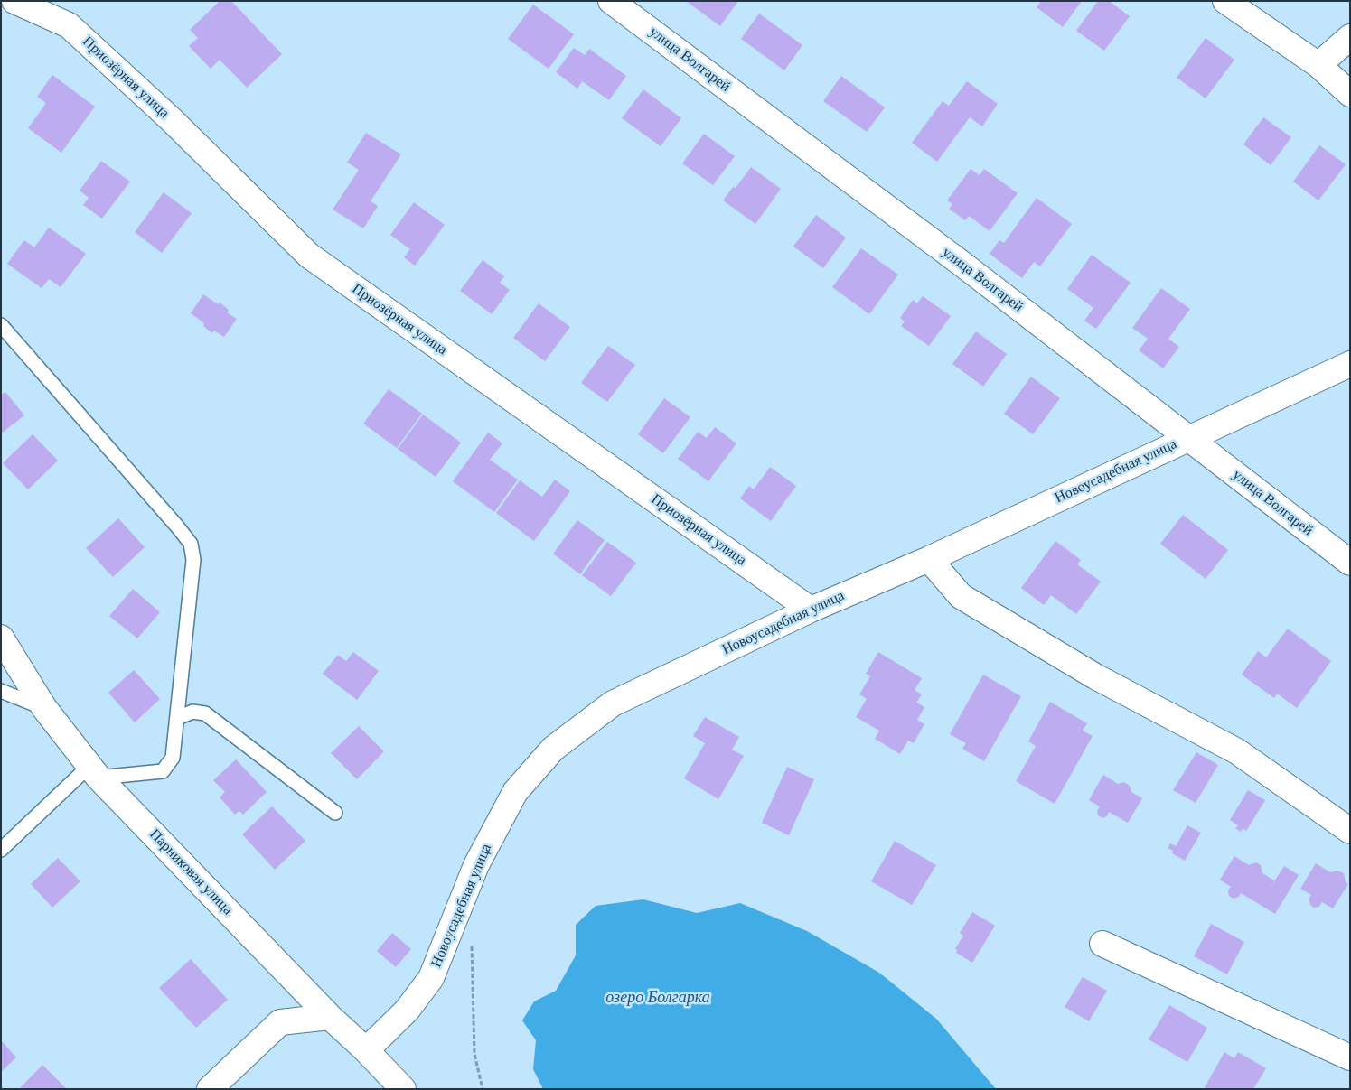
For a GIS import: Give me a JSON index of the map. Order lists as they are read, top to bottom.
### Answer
{
  "streets": {
    "street": [
      "улица Волгарей",
      "Приозёрная улица",
      "Новоусадебная улица",
      "Парниковая улица"
    ]
  },
  "crossings": [
    ["улица Волгарей", "Новоусадебная улица"],
    ["Приозёрная улица", "Новоусадебная улица"],
    ["Новоусадебная улица", "Парниковая улица"]
  ],
  "water": ["озеро Болгарка"]
}
